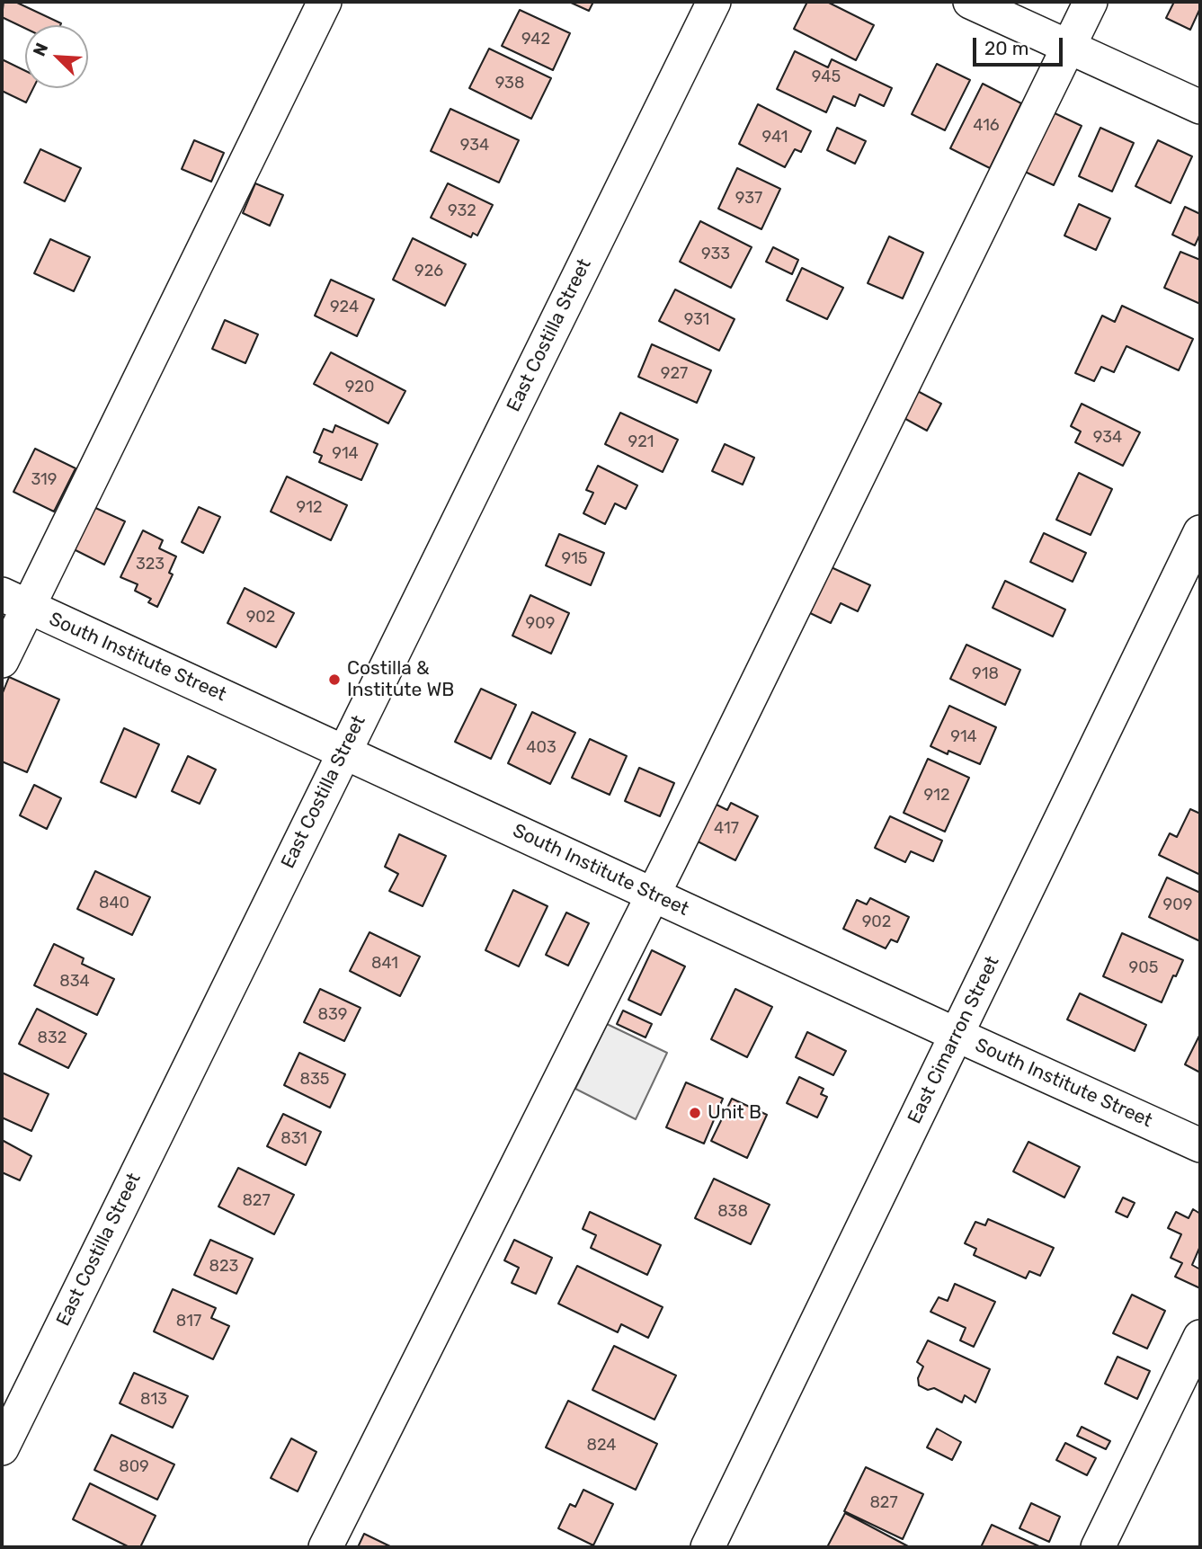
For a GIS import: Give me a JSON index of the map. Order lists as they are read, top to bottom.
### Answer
{
  "streets": {
    "street": ["East Costilla Street", "South Institute Street", "East Cimarron Street"]
  },
  "crossings": [
    ["East Costilla Street", "South Institute Street"],
    ["South Institute Street", "East Cimarron Street"]
  ],
  "places": ["Costilla & Institute WB", "Unit B"],
  "house_numbers": [
    "942",
    "945",
    "938",
    "416",
    "941",
    "934",
    "937",
    "932",
    "933",
    "926",
    "924",
    "931",
    "927",
    "920",
    "934",
    "921",
    "914",
    "319",
    "912",
    "915",
    "323",
    "902",
    "909",
    "918",
    "914",
    "403",
    "912",
    "417",
    "840",
    "909",
    "902",
    "841",
    "905",
    "834",
    "839",
    "832",
    "835",
    "831",
    "827",
    "838",
    "823",
    "817",
    "813",
    "824",
    "809",
    "827"
  ],
  "scale_bar": "20 m",
  "north": "top left"
}
